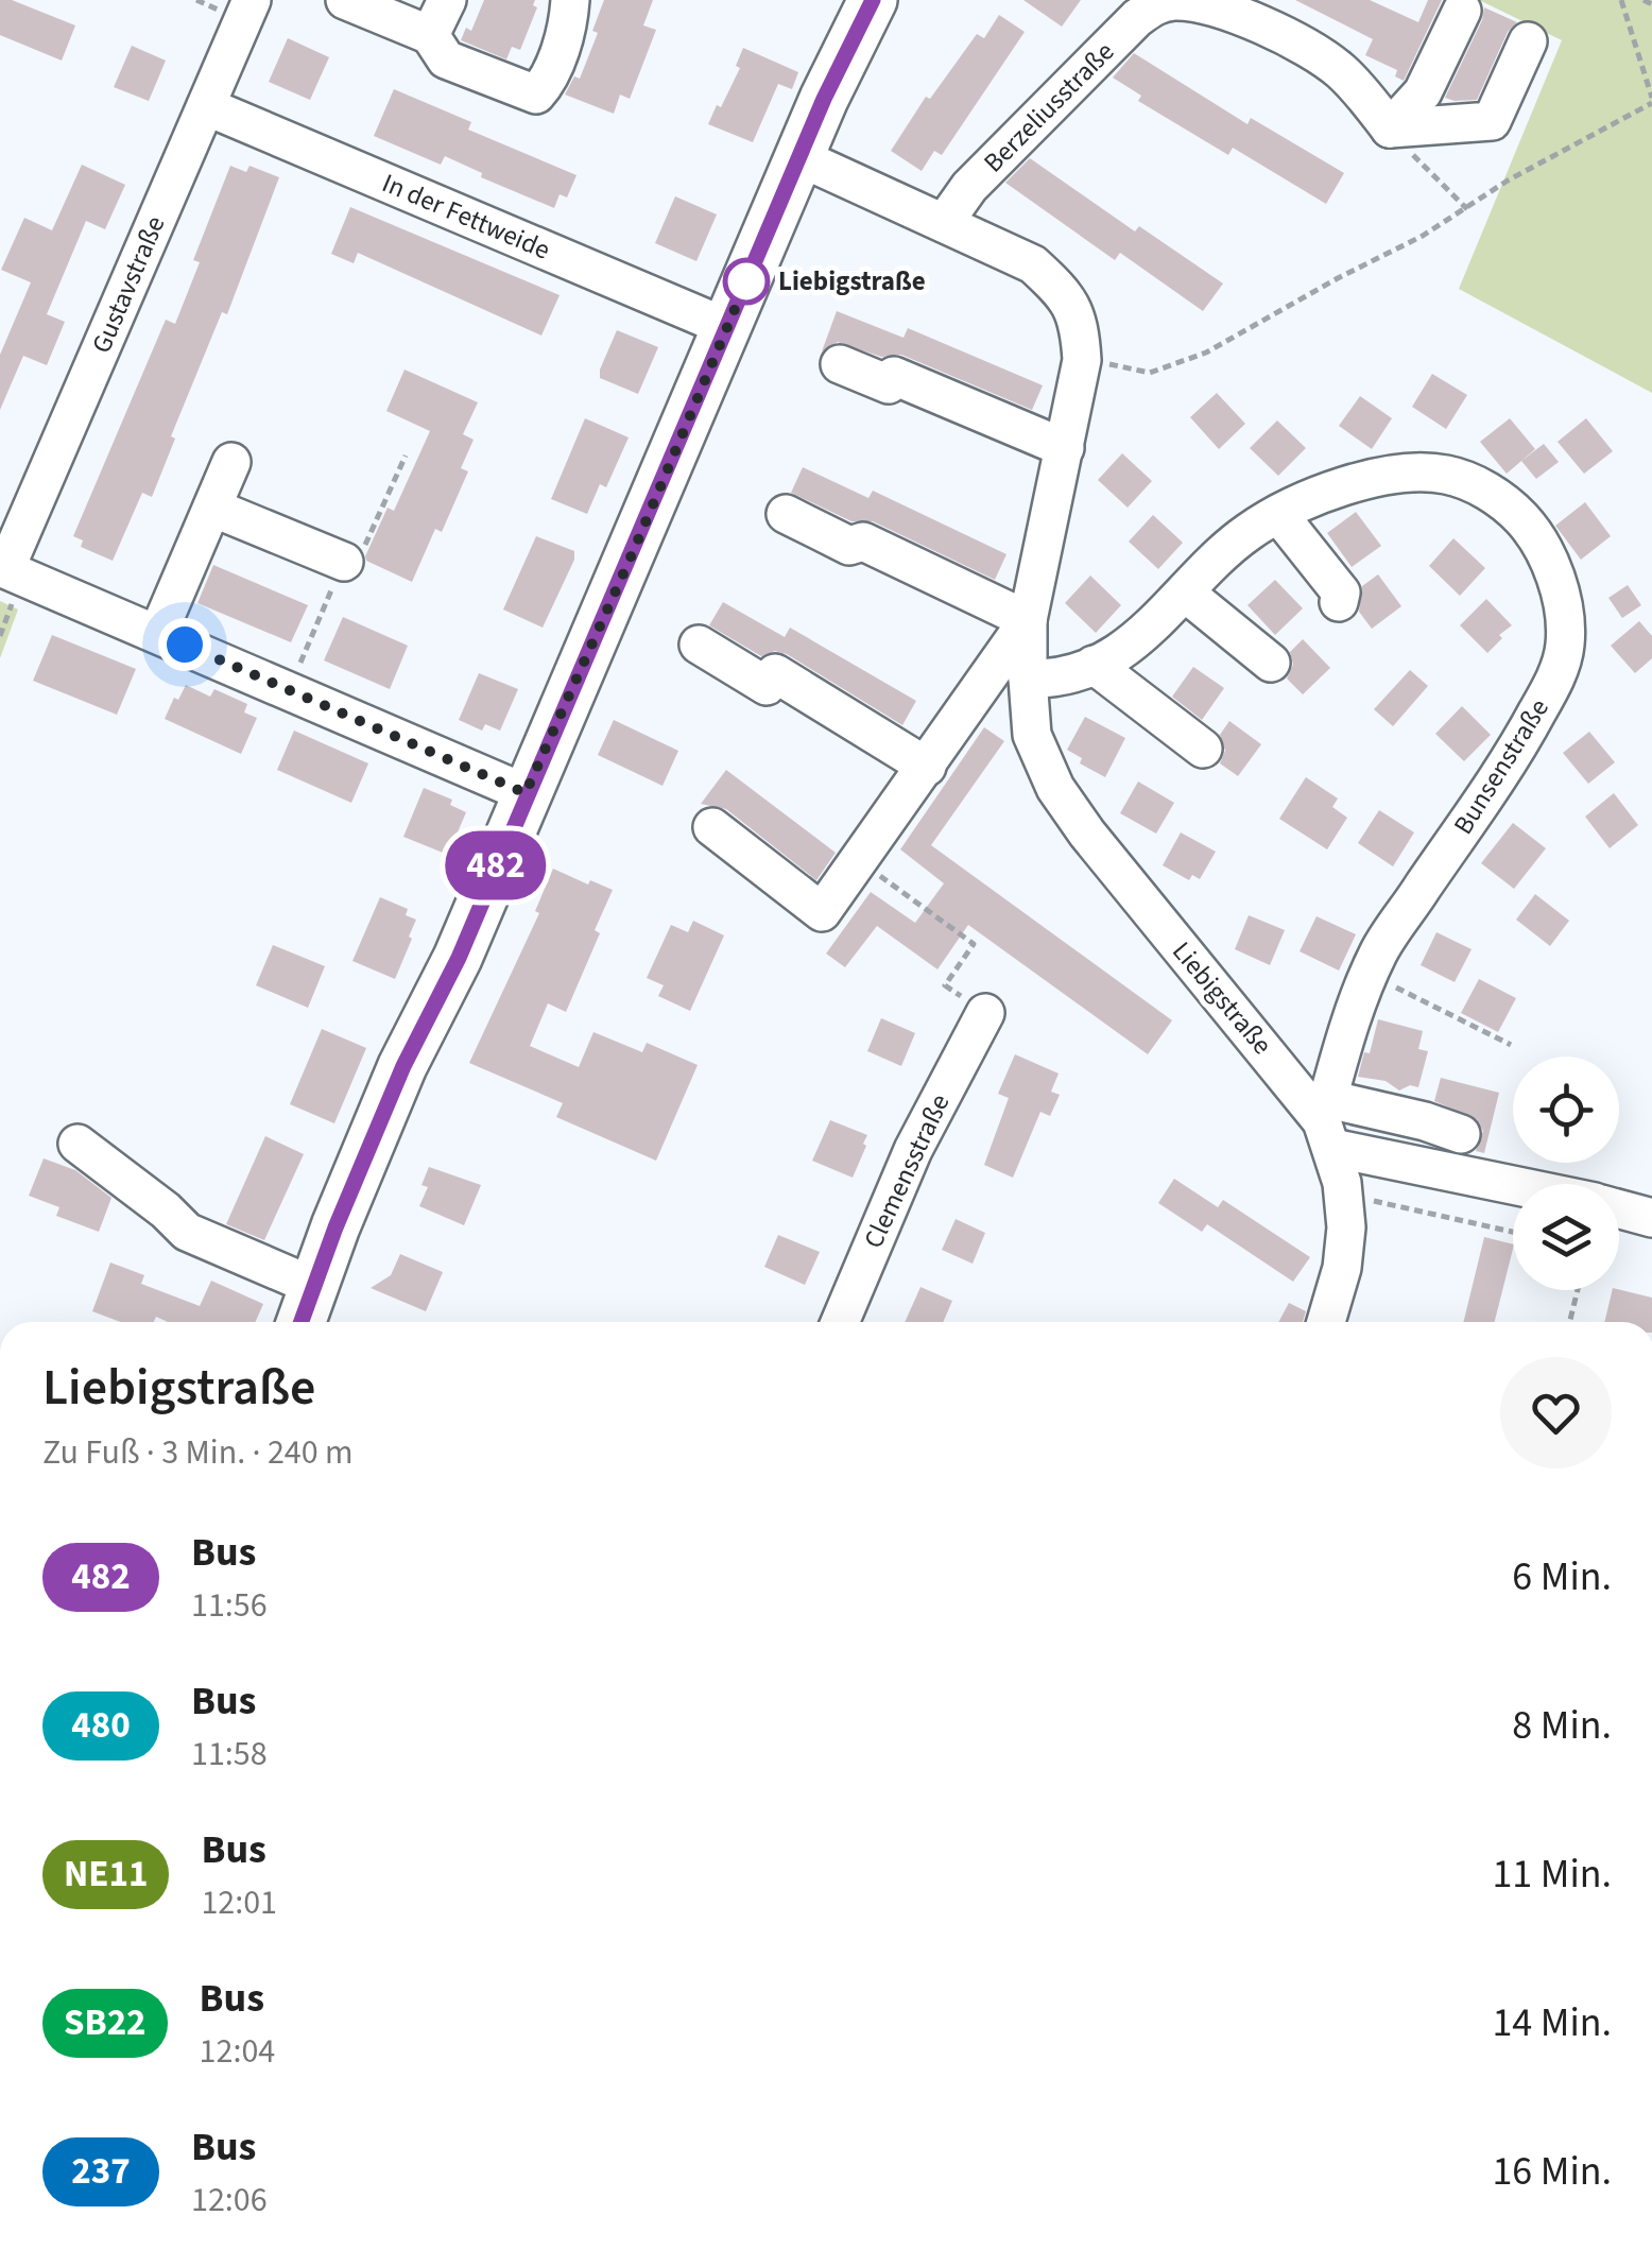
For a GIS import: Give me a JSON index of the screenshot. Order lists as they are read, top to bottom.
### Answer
{
  "streets": {
    "street": [
      "Berzeliusstraße",
      "In der Fettweide",
      "Gustavstraße",
      "Bunsenstraße",
      "Liebigstraße",
      "Clemensstraße"
    ]
  },
  "crossings": [
    ["Berzeliusstraße", "Liebigstraße"],
    ["In der Fettweide", "Gustavstraße"],
    ["Bunsenstraße", "Liebigstraße"]
  ],
  "places": ["Liebigstraße"],
  "lines": ["bus line 482"],
  "page": {
    "on_map": "482",
    "heading": ["Liebigstraße", "Zu Fuß · 3 Min. · 240 m"],
    "list": [
      {
        "mark": "482",
        "name": "Bus",
        "note": "11:56",
        "value": "6 Min."
      },
      {
        "mark": "480",
        "name": "Bus",
        "note": "11:58",
        "value": "8 Min."
      },
      {
        "mark": "NE11",
        "name": "Bus",
        "note": "12:01",
        "value": "11 Min."
      },
      {
        "mark": "SB22",
        "name": "Bus",
        "note": "12:04",
        "value": "14 Min."
      },
      {
        "mark": "237",
        "name": "Bus",
        "note": "12:06",
        "value": "16 Min."
      }
    ]
  }
}
